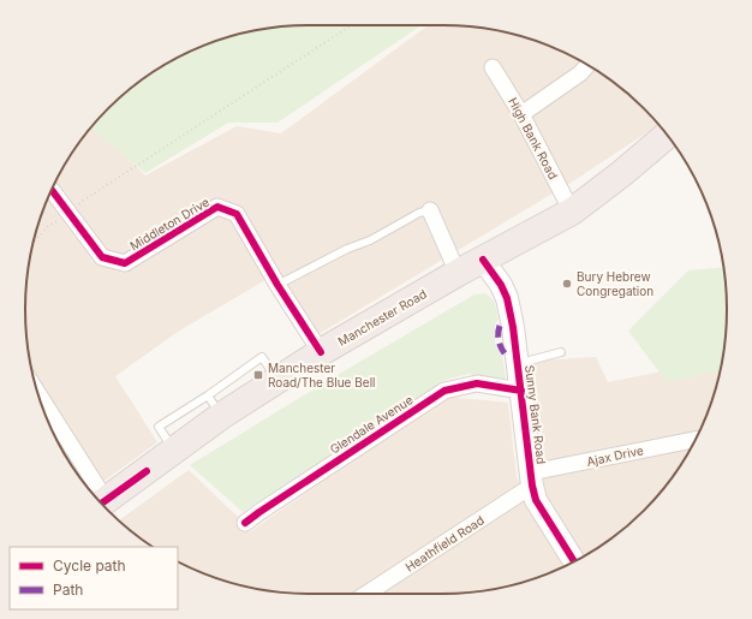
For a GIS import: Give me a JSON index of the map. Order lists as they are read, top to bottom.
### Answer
{
  "streets": {
    "highway": ["Manchester Road"],
    "street": [
      "High Bank Road",
      "Middleton Drive",
      "Sunny Bank Road",
      "Glendale Avenue",
      "Ajax Drive",
      "Heathfield Road"
    ]
  },
  "crossings": [
    ["High Bank Road", "Manchester Road"],
    ["Middleton Drive", "Manchester Road"],
    ["Manchester Road", "Sunny Bank Road"],
    ["Sunny Bank Road", "Glendale Avenue"],
    ["Sunny Bank Road", "Ajax Drive"],
    ["Sunny Bank Road", "Heathfield Road"],
    ["Ajax Drive", "Heathfield Road"]
  ],
  "places": {
    "other": ["Bury Hebrew Congregation"],
    "transit": ["Manchester Road/The Blue Bell"]
  },
  "legend": ["Cycle path", "Path"]
}
